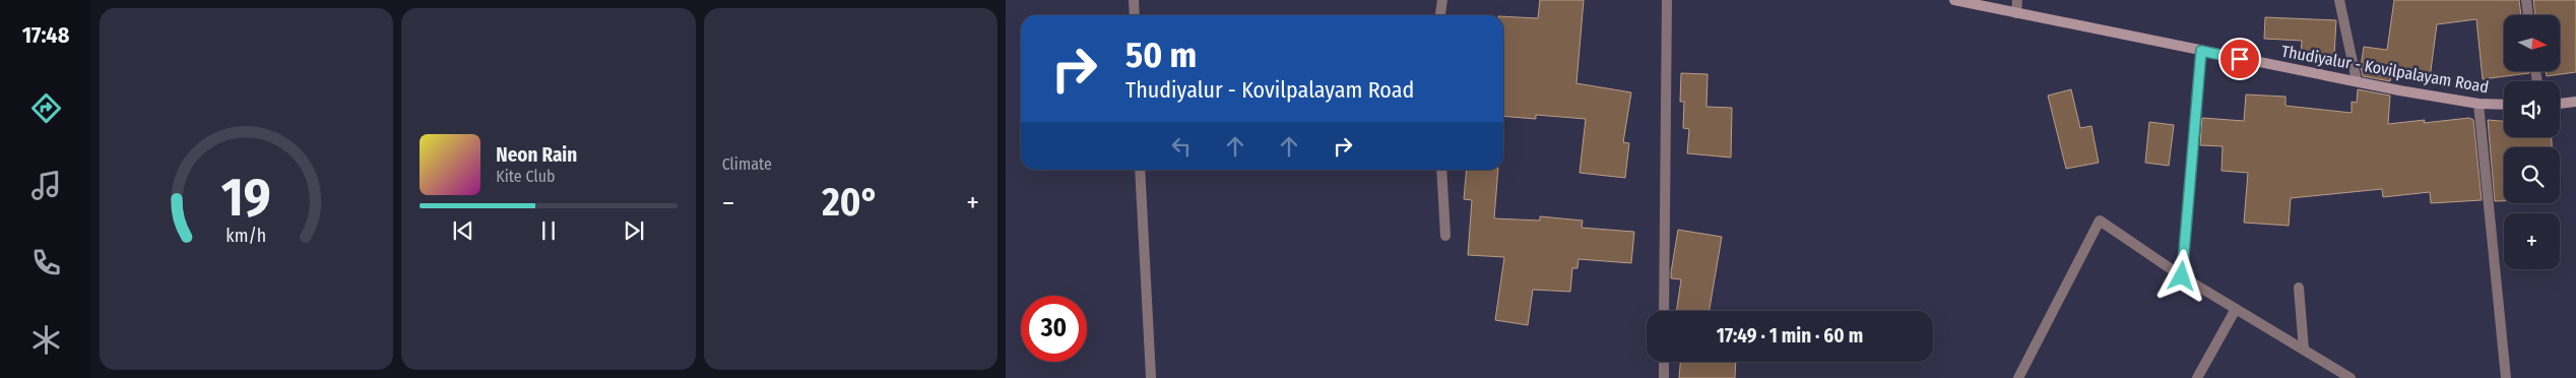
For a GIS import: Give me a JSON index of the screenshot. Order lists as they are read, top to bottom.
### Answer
{
  "streets": {
    "main road": ["Thudiyalur - Kovilpalayam Road"]
  },
  "north": "right",
  "page": {
    "tabs": "17:48",
    "tile": "Climate",
    "map_buttons": "+",
    "turn": ["50 m", "Thudiyalur - Kovilpalayam Road"],
    "song": ["Neon Rain", "Kite Club"],
    "heat": ["−", "20°", "+"],
    "limit": "30",
    "trip": "17:49 · 1 min · 60 m",
    "gauge": ["19", "km/h"]
  }
}
